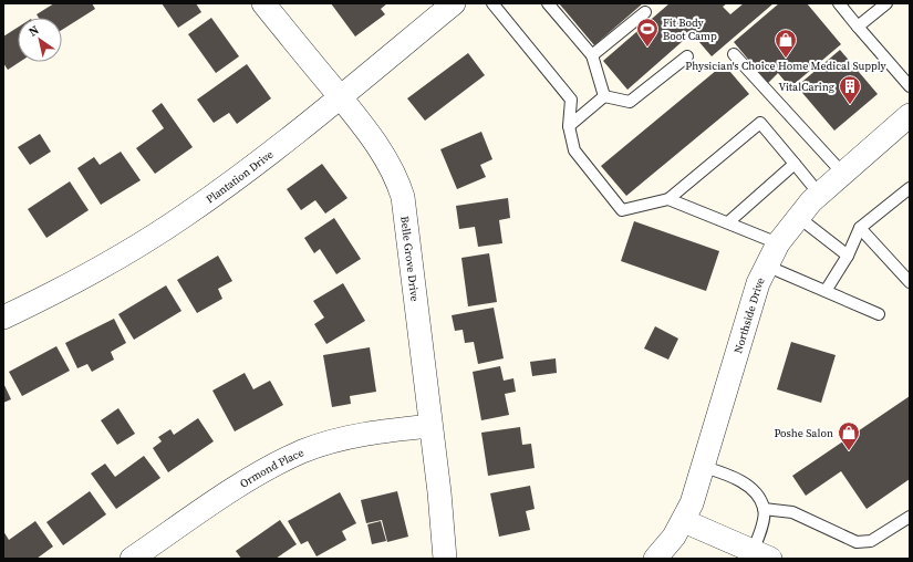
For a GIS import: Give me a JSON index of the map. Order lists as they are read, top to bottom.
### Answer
{
  "streets": {
    "street": [
      "Plantation Drive",
      "Belle Grove Drive",
      "Northside Drive",
      "Ormond Place"
    ]
  },
  "crossings": [
    ["Plantation Drive", "Belle Grove Drive"],
    ["Belle Grove Drive", "Ormond Place"]
  ],
  "places": {
    "sports": ["Fit Body Boot Camp"],
    "shop": ["Physician's Choice Home Medical Supply", "Poshe Salon"],
    "building": ["VitalCaring"]
  },
  "north": "top left"
}
